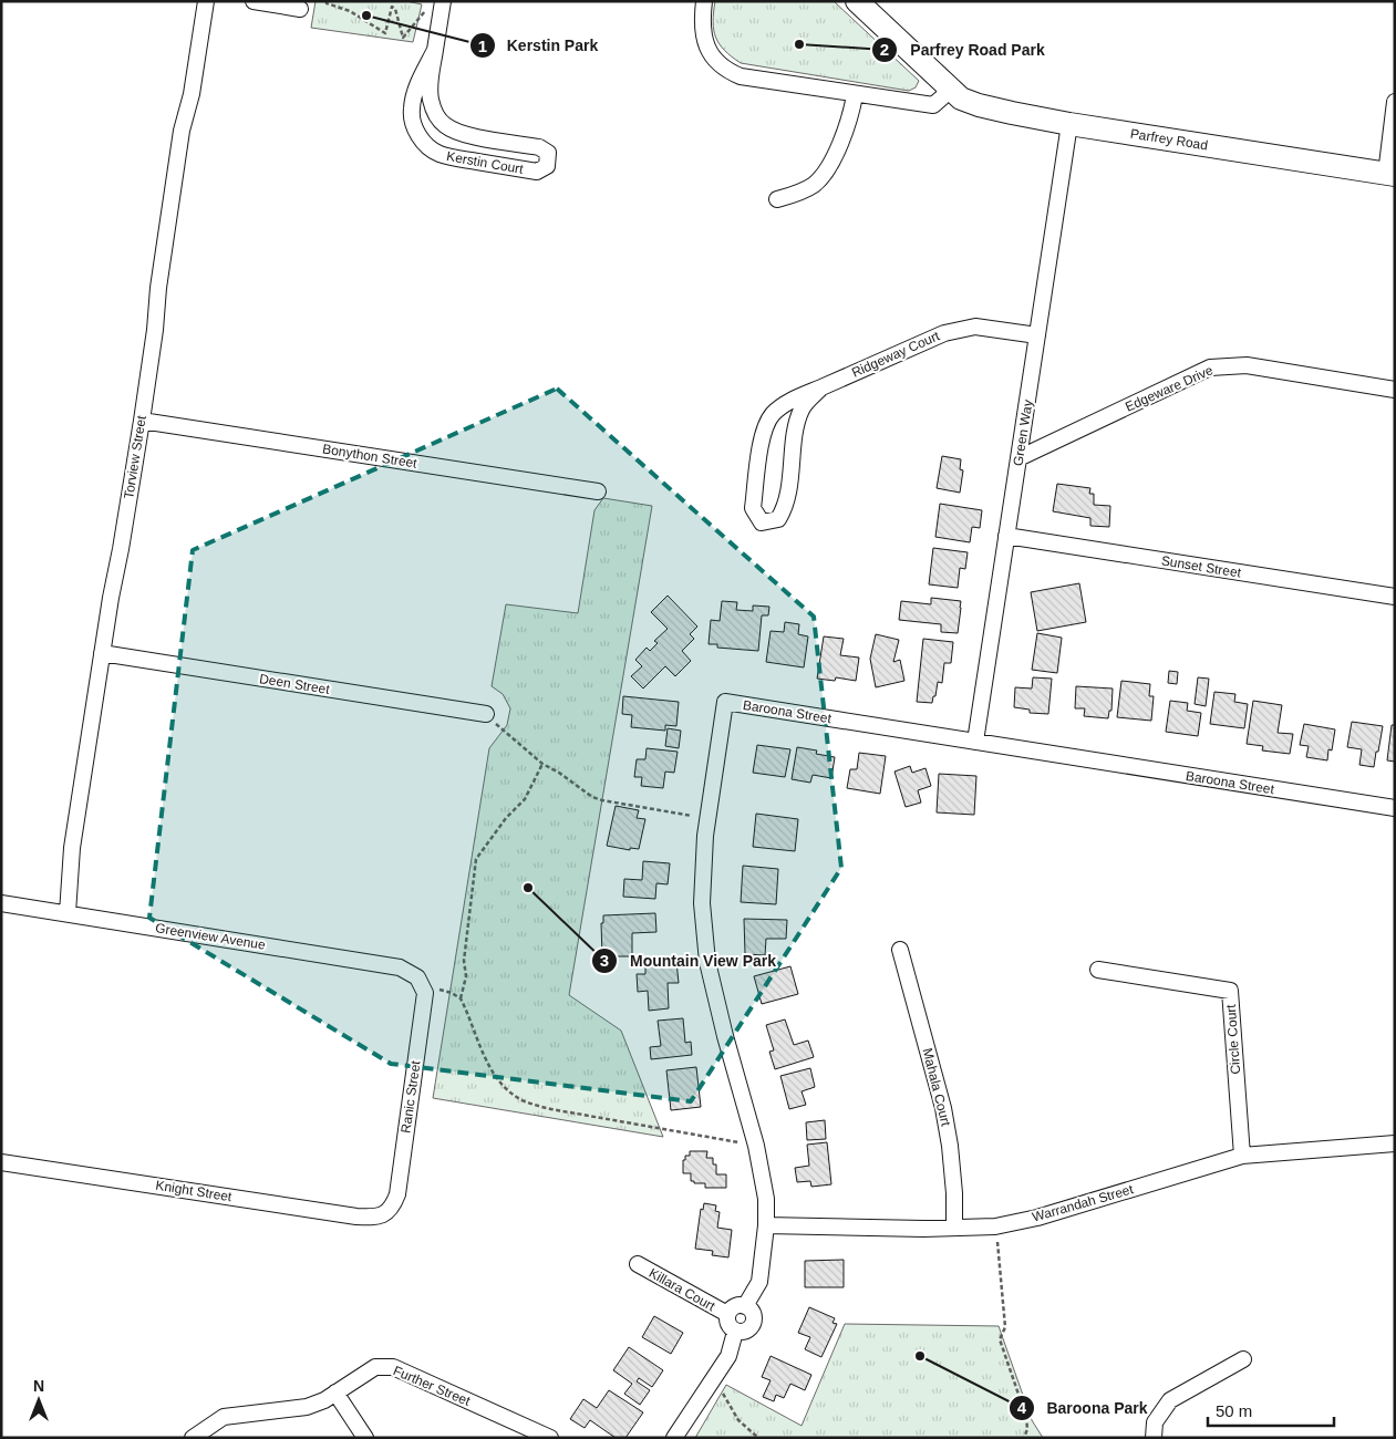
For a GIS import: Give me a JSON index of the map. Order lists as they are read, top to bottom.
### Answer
{
  "streets": {
    "main road": ["Parfrey Road"],
    "street": [
      "Kerstin Court",
      "Ridgeway Court",
      "Edgeware Drive",
      "Green Way",
      "Bonython Street",
      "Torview Street",
      "Sunset Street",
      "Deen Street",
      "Baroona Street",
      "Greenview Avenue",
      "Circle Court",
      "Mahala Court",
      "Ranic Street",
      "Knight Street",
      "Warrandah Street",
      "Killara Court",
      "Further Street"
    ]
  },
  "crossings": [
    ["Parfrey Road", "Green Way"],
    ["Ridgeway Court", "Green Way"],
    ["Edgeware Drive", "Green Way"],
    ["Green Way", "Sunset Street"],
    ["Green Way", "Baroona Street"],
    ["Bonython Street", "Torview Street"],
    ["Torview Street", "Deen Street"],
    ["Torview Street", "Greenview Avenue"],
    ["Baroona Street", "Warrandah Street"],
    ["Baroona Street", "Killara Court"],
    ["Greenview Avenue", "Ranic Street"],
    ["Circle Court", "Warrandah Street"],
    ["Mahala Court", "Warrandah Street"],
    ["Ranic Street", "Knight Street"]
  ],
  "places": [
    "Kerstin Park",
    "Parfrey Road Park",
    "Mountain View Park",
    "Baroona Park"
  ],
  "scale_bar": "50 m",
  "north": "top"
}
